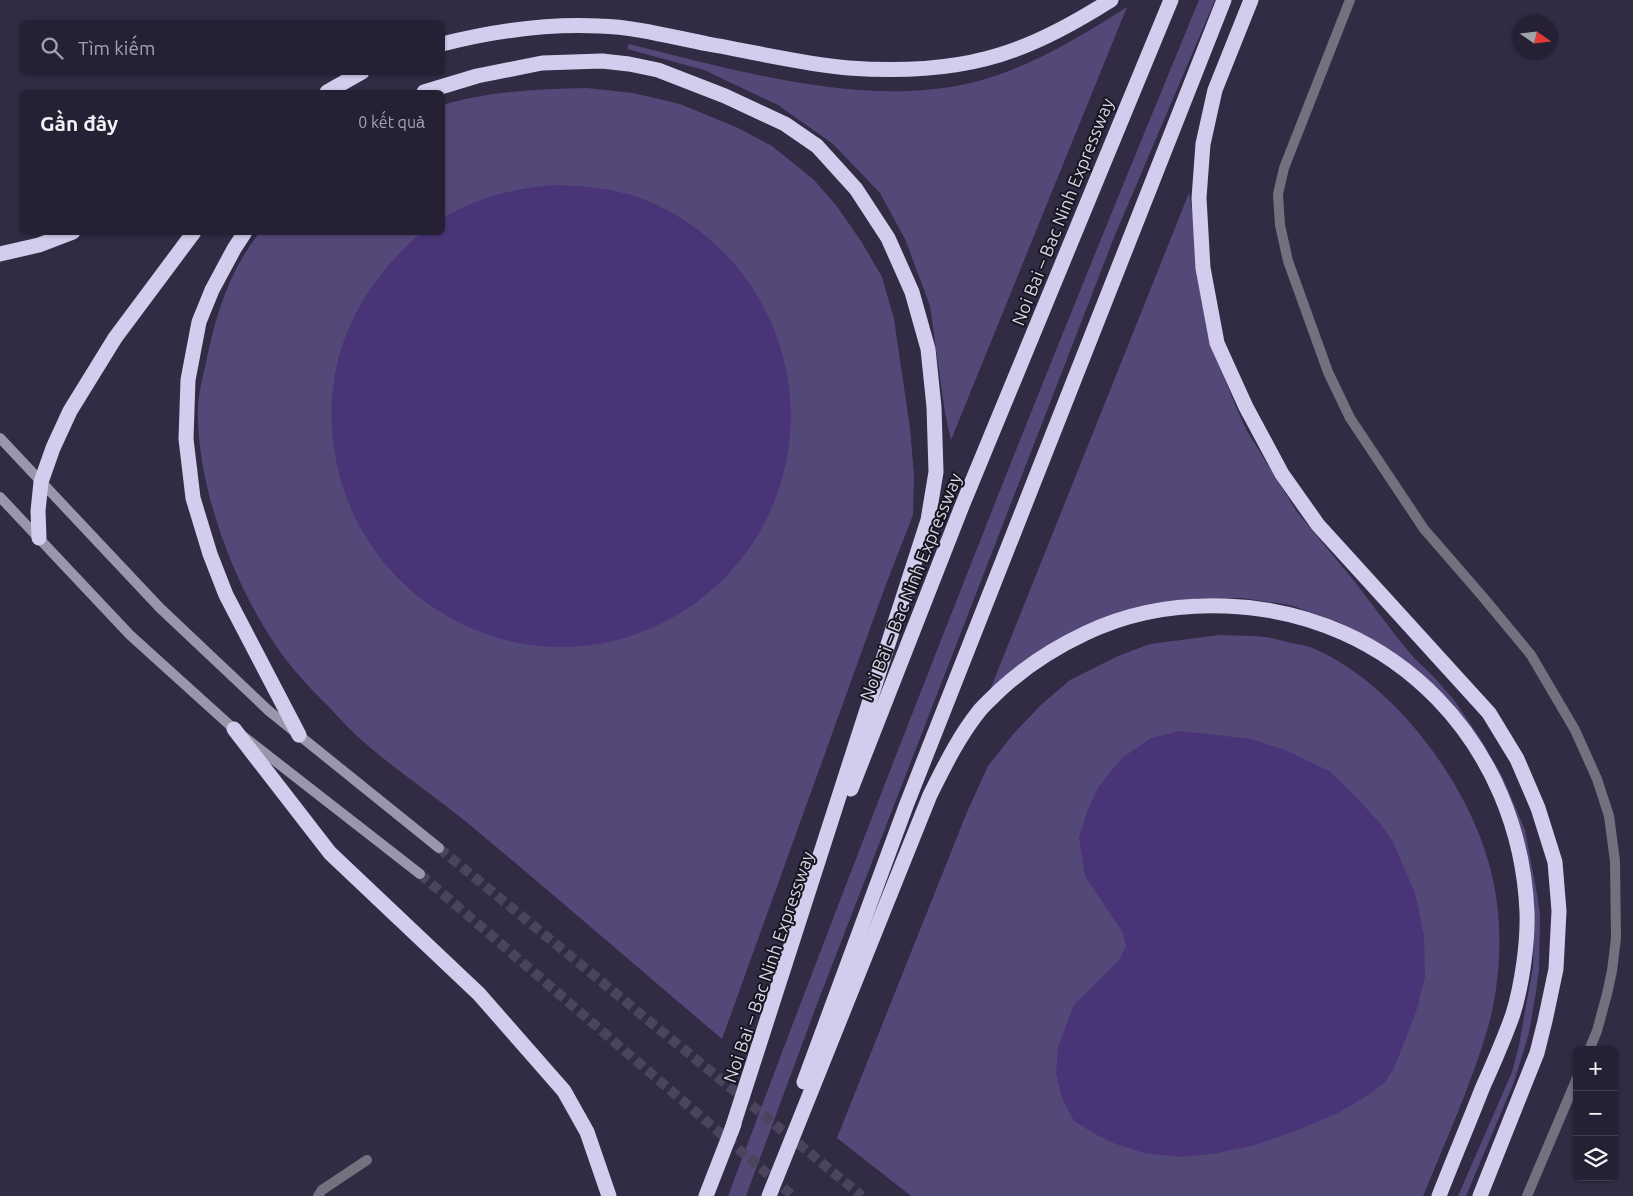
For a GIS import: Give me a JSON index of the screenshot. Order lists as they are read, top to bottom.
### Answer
{
  "streets": {
    "highway": ["Noi Bai – Bac Ninh Expressway"]
  },
  "north": "right",
  "page": {
    "search": "Tìm kiếm",
    "heading": ["Gần đây", "0 kết quả"],
    "map_buttons": ["+", "−"]
  }
}
